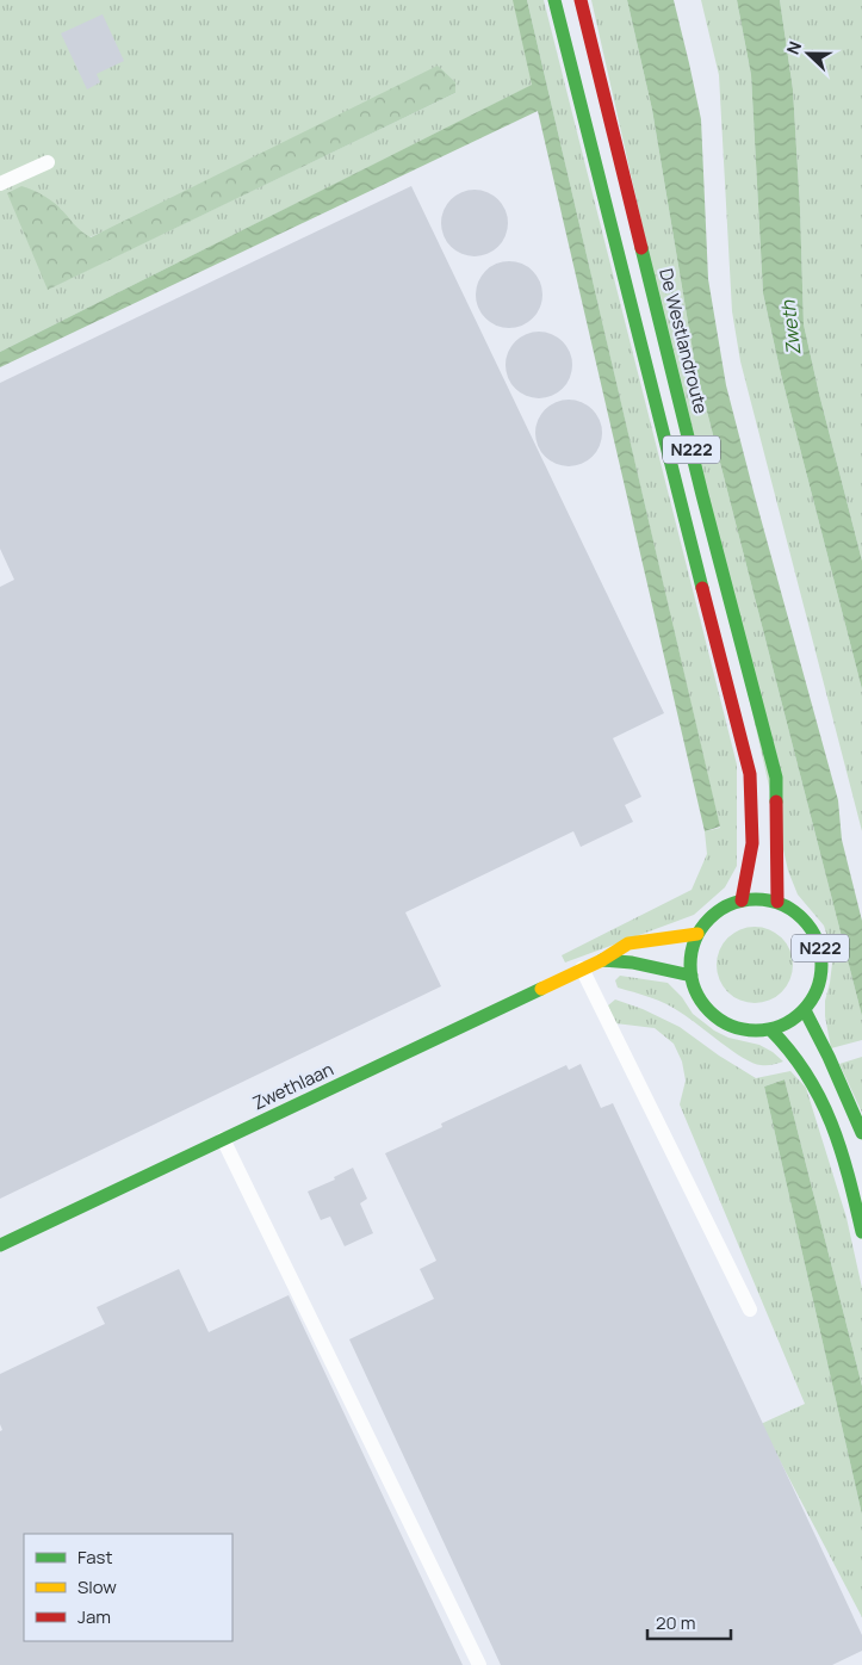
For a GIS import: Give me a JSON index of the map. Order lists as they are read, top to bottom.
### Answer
{
  "streets": {
    "main road": ["De Westlandroute", "N222", "Zwethlaan"]
  },
  "crossings": [
    ["De Westlandroute", "N222"],
    ["De Westlandroute", "Zwethlaan"],
    ["N222", "Zwethlaan"]
  ],
  "water": ["Zweth"],
  "legend": ["Fast", "Slow", "Jam"],
  "scale_bar": "20 m",
  "north": "left"
}
